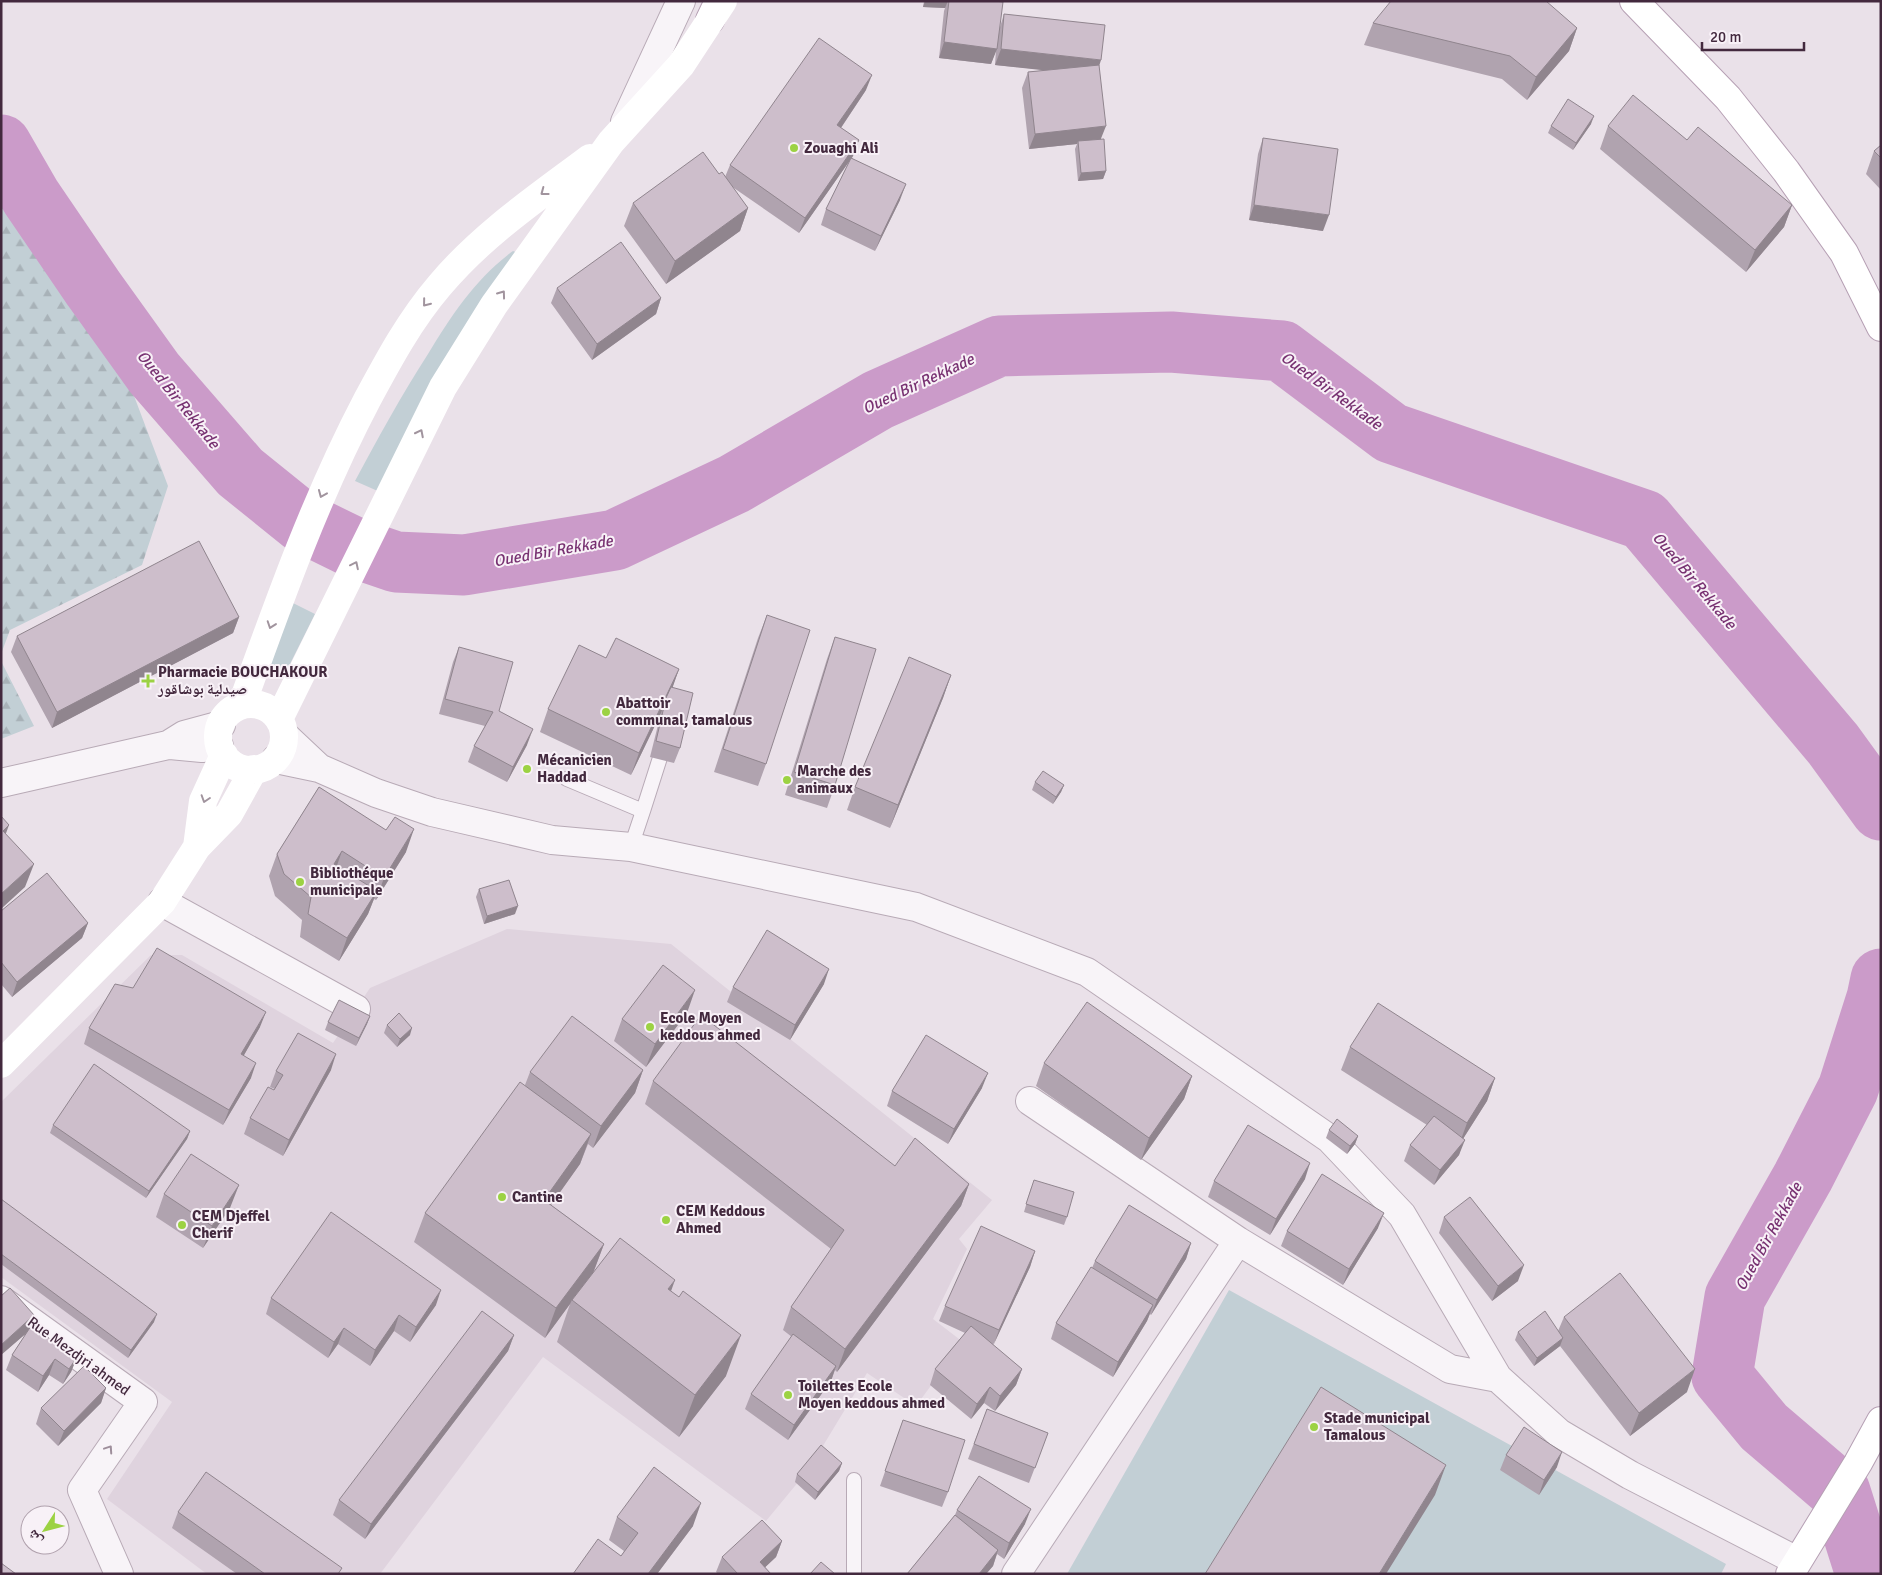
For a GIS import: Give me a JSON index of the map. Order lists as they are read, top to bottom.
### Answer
{
  "streets": {
    "street": ["Rue Mezdjri ahmed"]
  },
  "water": ["Oued Bir Rekkade"],
  "places": {
    "other": [
      "Zouaghi Ali",
      "Abattoir communal, tamalous",
      "Mécanicien Haddad",
      "Marche des animaux",
      "Bibliothéque municipale",
      "Ecole Moyen keddous ahmed",
      "Cantine",
      "CEM Keddous Ahmed",
      "CEM Djeffel Cherif",
      "Toilettes Ecole Moyen keddous ahmed",
      "Stade municipal Tamalous"
    ],
    "health": ["Pharmacie BOUCHAKOUR صيدلية بوشاقور"]
  },
  "scale_bar": "20 m",
  "north": "bottom left"
}
